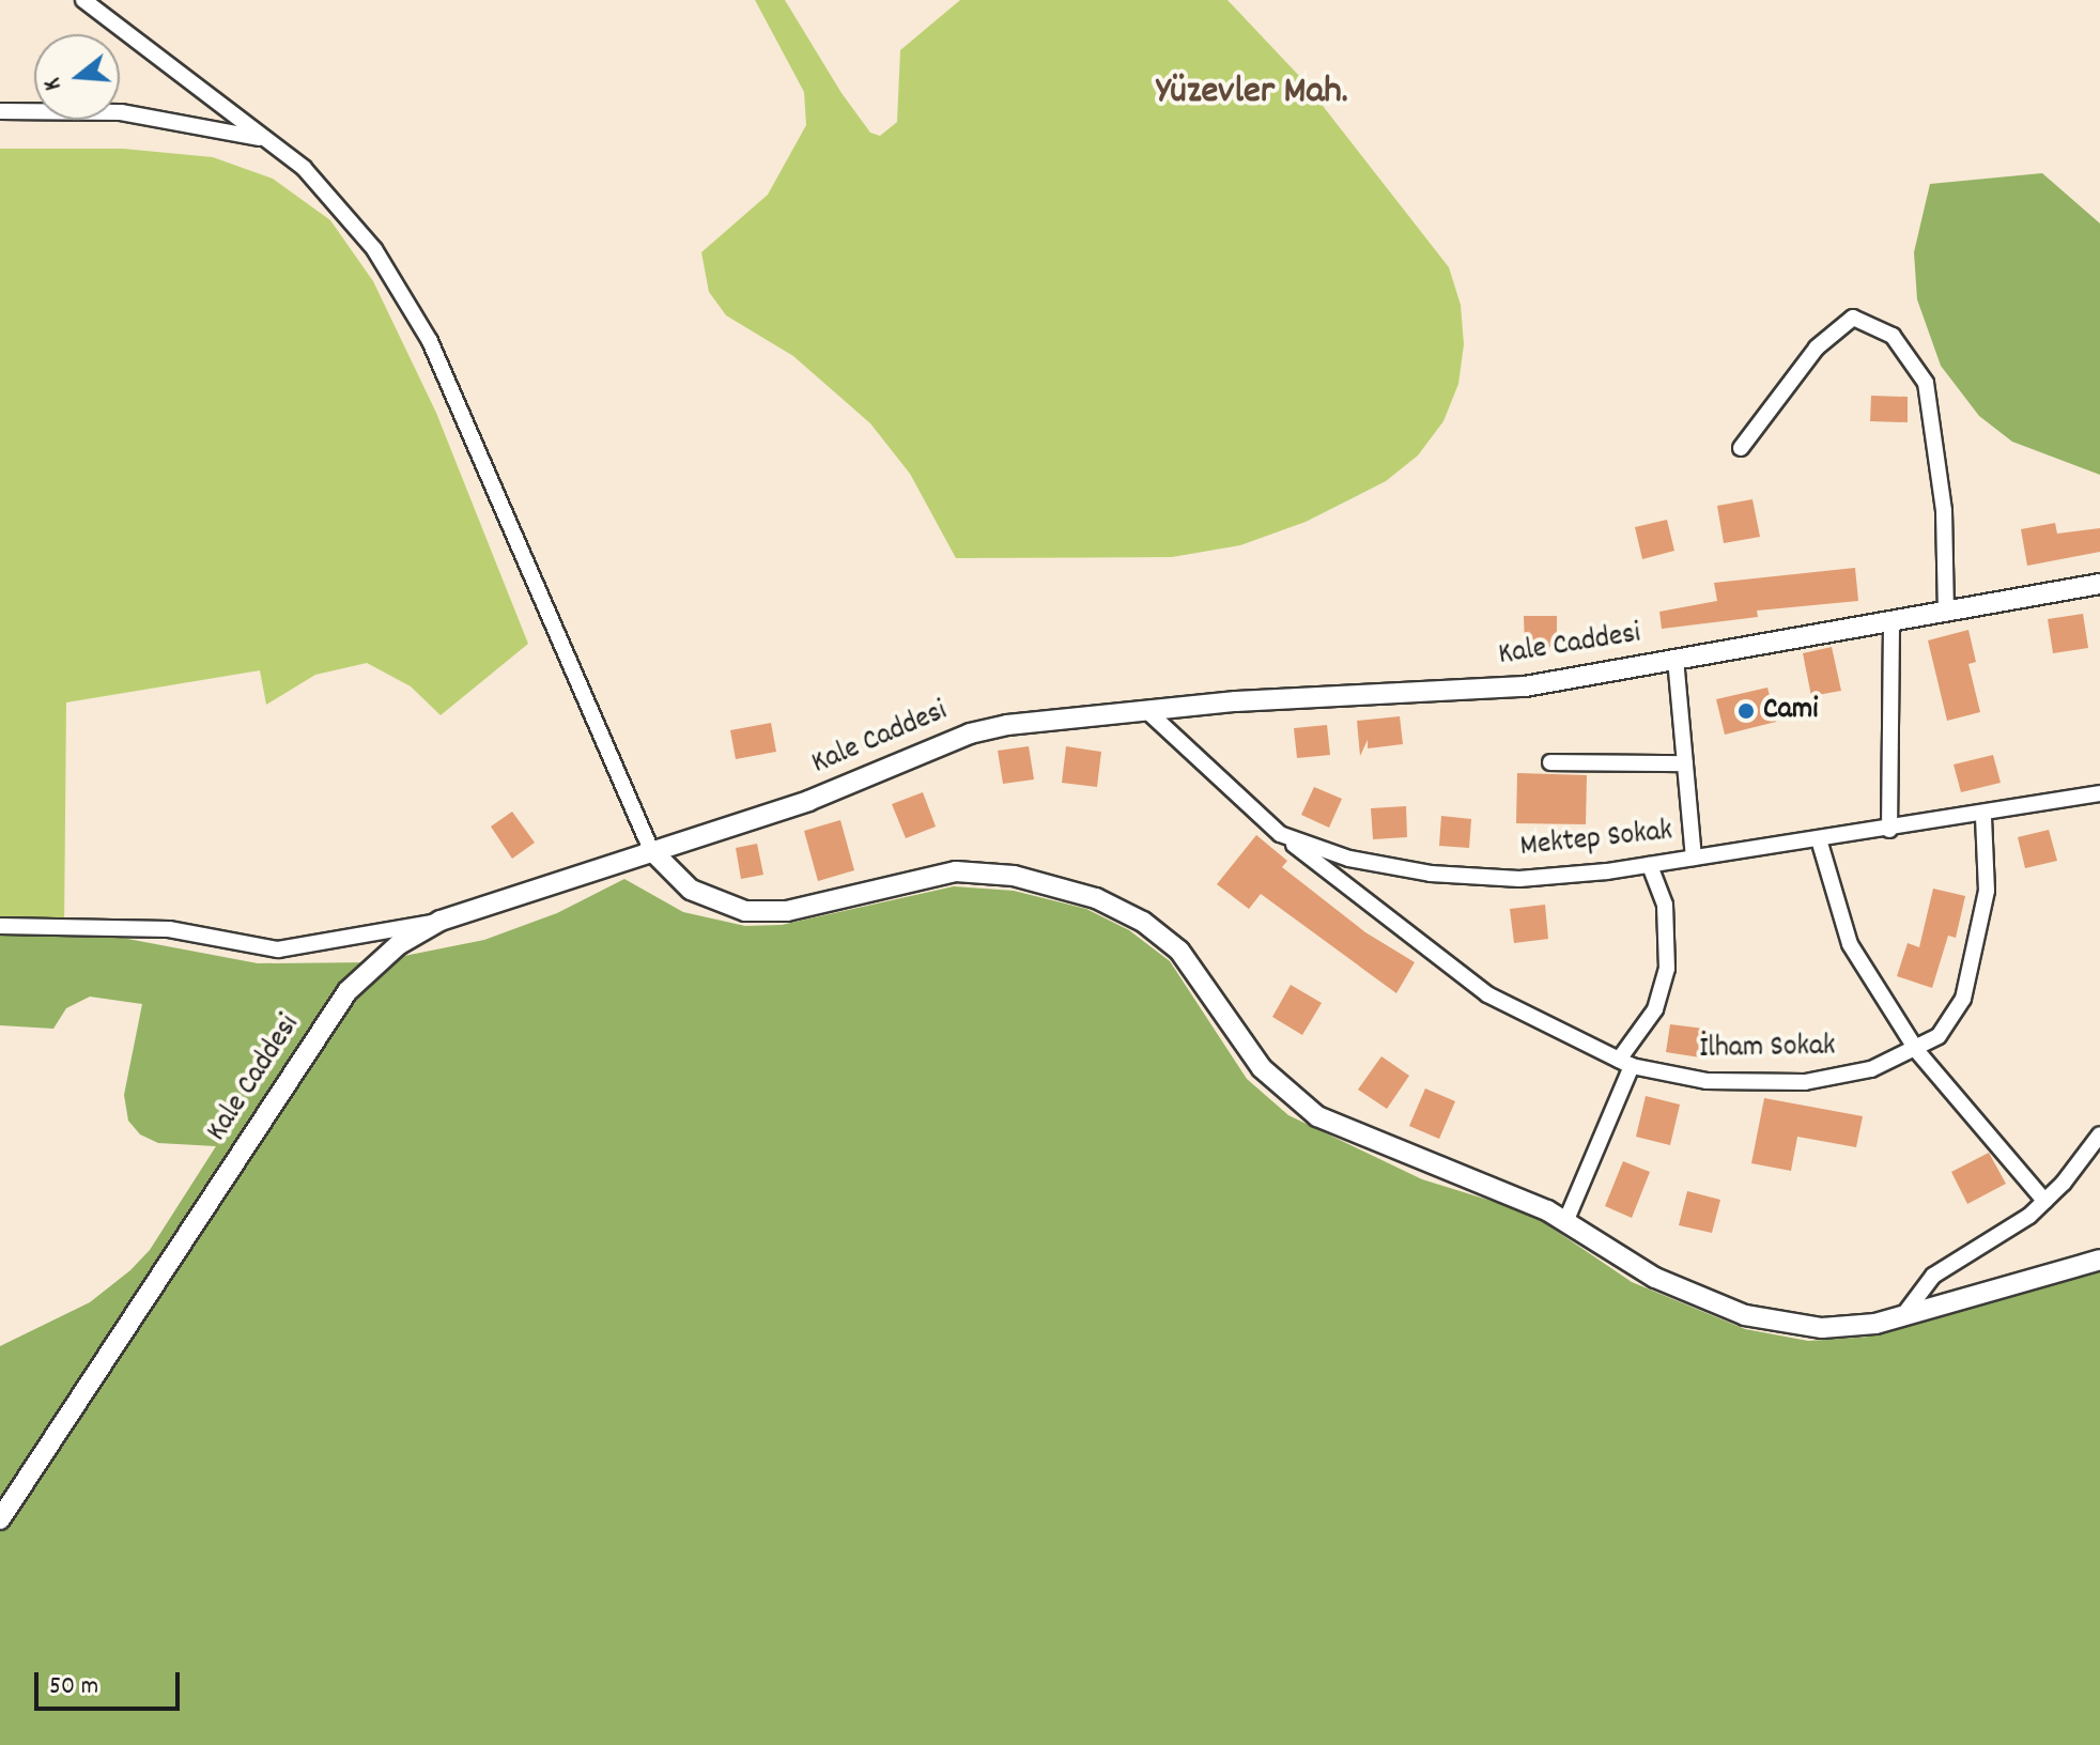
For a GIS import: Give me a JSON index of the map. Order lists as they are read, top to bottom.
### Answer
{
  "streets": {
    "street": ["Kale Caddesi", "Mektep Sokak", "İlham Sokak"]
  },
  "crossings": [
    ["Kale Caddesi", "Mektep Sokak"],
    ["Mektep Sokak", "İlham Sokak"]
  ],
  "districts": ["Yüzevler Mah."],
  "places": ["Cami"],
  "scale_bar": "50 m",
  "north": "left"
}
